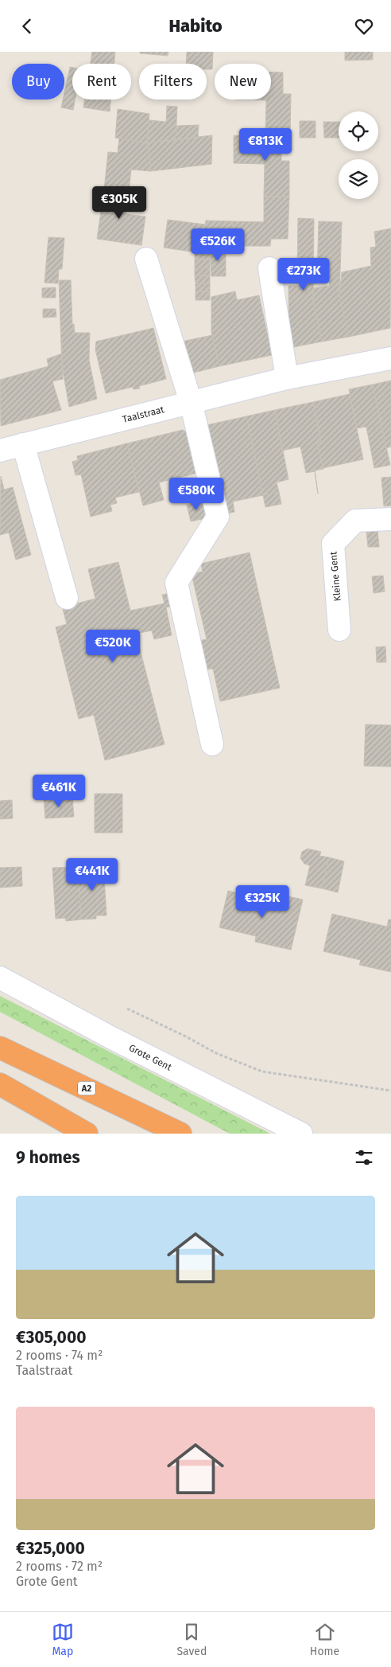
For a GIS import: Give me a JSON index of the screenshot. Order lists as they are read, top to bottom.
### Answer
{
  "streets": {
    "highway": ["A2"],
    "street": ["Taalstraat", "Kleine Gent", "Grote Gent"]
  },
  "page": {
    "header": "Habito",
    "chip": [
      "Buy",
      "Rent",
      "Filters",
      "New"
    ],
    "price": [
      "€813K",
      "€305K",
      "€526K",
      "€273K",
      "€580K",
      "€520K",
      "€461K",
      "€441K",
      "€325K"
    ],
    "heading": "9 homes",
    "list": [
      {
        "name": "€305,000",
        "note": "2 rooms · 74 m² · Taalstraat"
      },
      {
        "name": "€325,000",
        "note": "2 rooms · 72 m² · Grote Gent"
      }
    ],
    "tabs": ["Map", "Saved", "Home"]
  }
}
